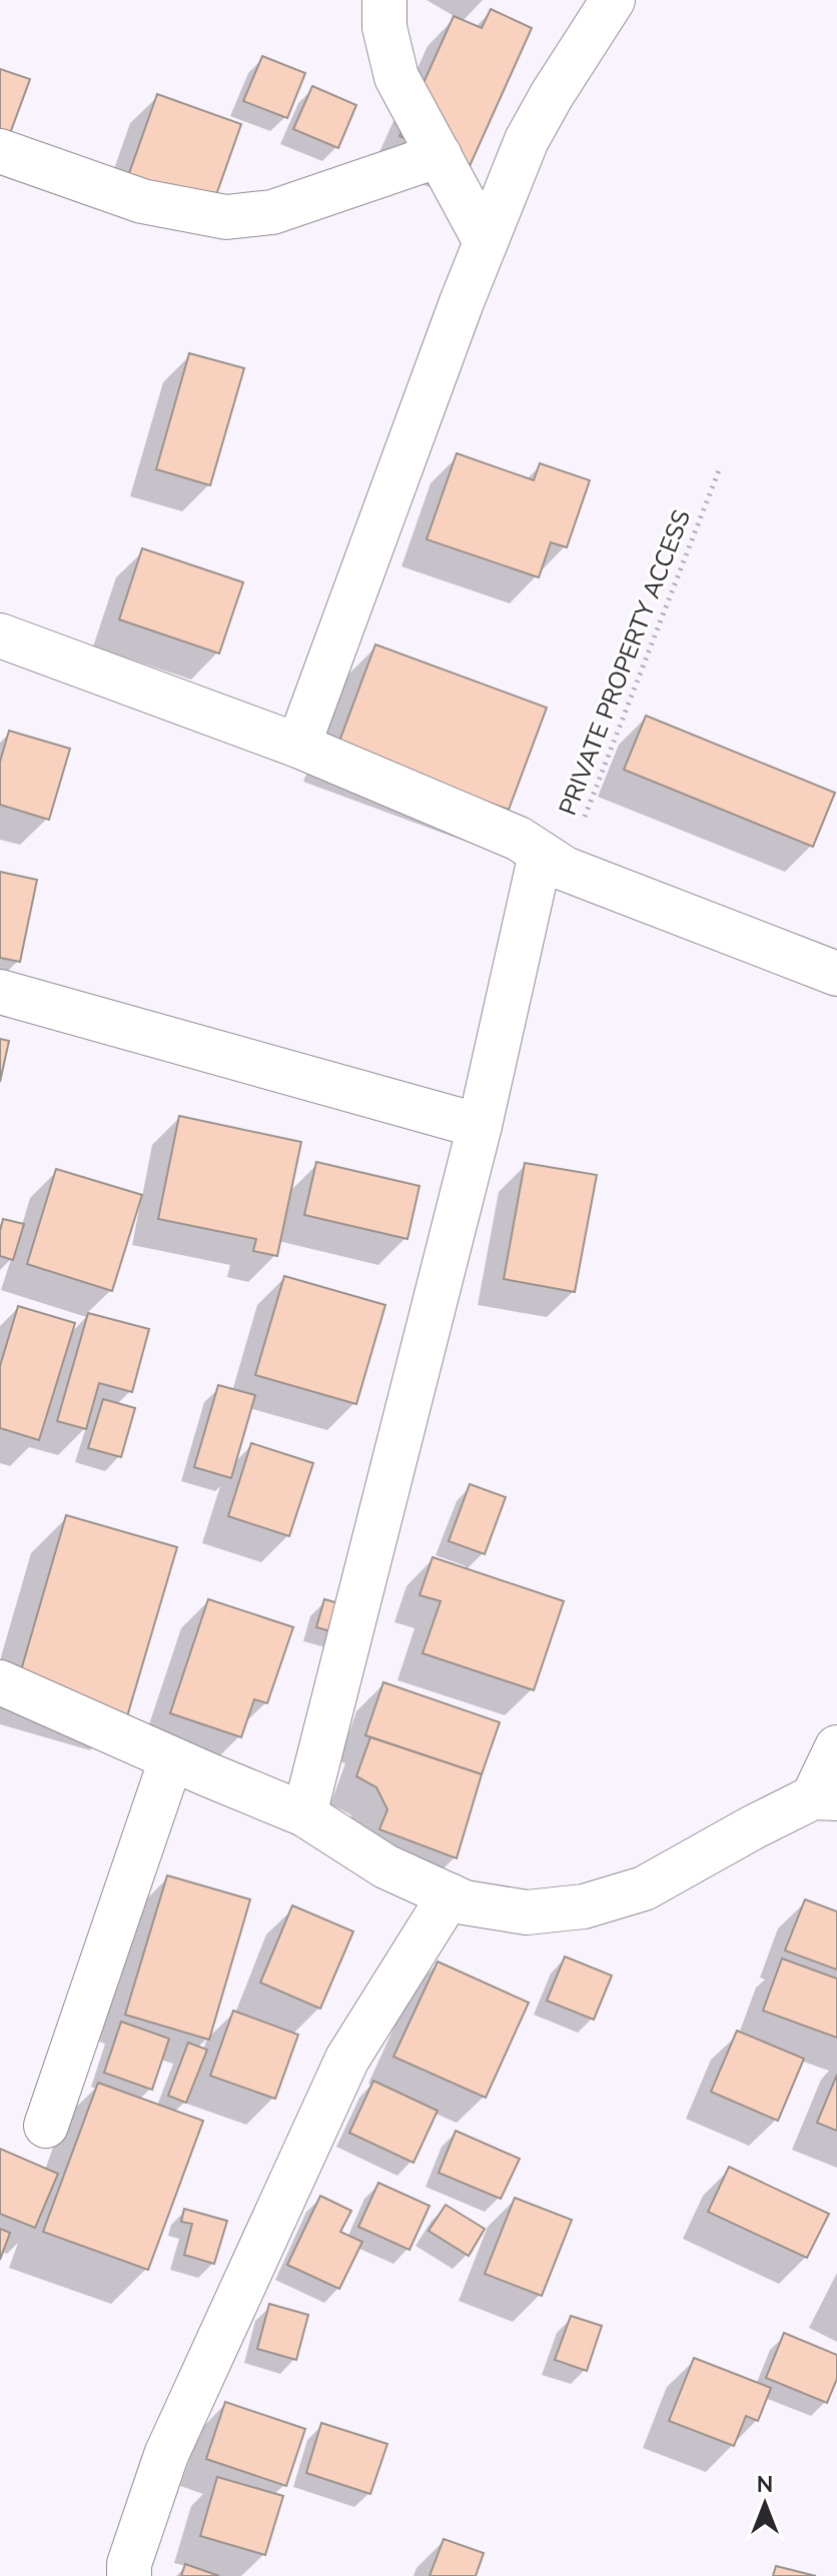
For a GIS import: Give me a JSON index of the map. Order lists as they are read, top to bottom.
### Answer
{
  "streets": {
    "path": ["PRIVATE PROPERTY ACCESS"]
  },
  "north": "top"
}
